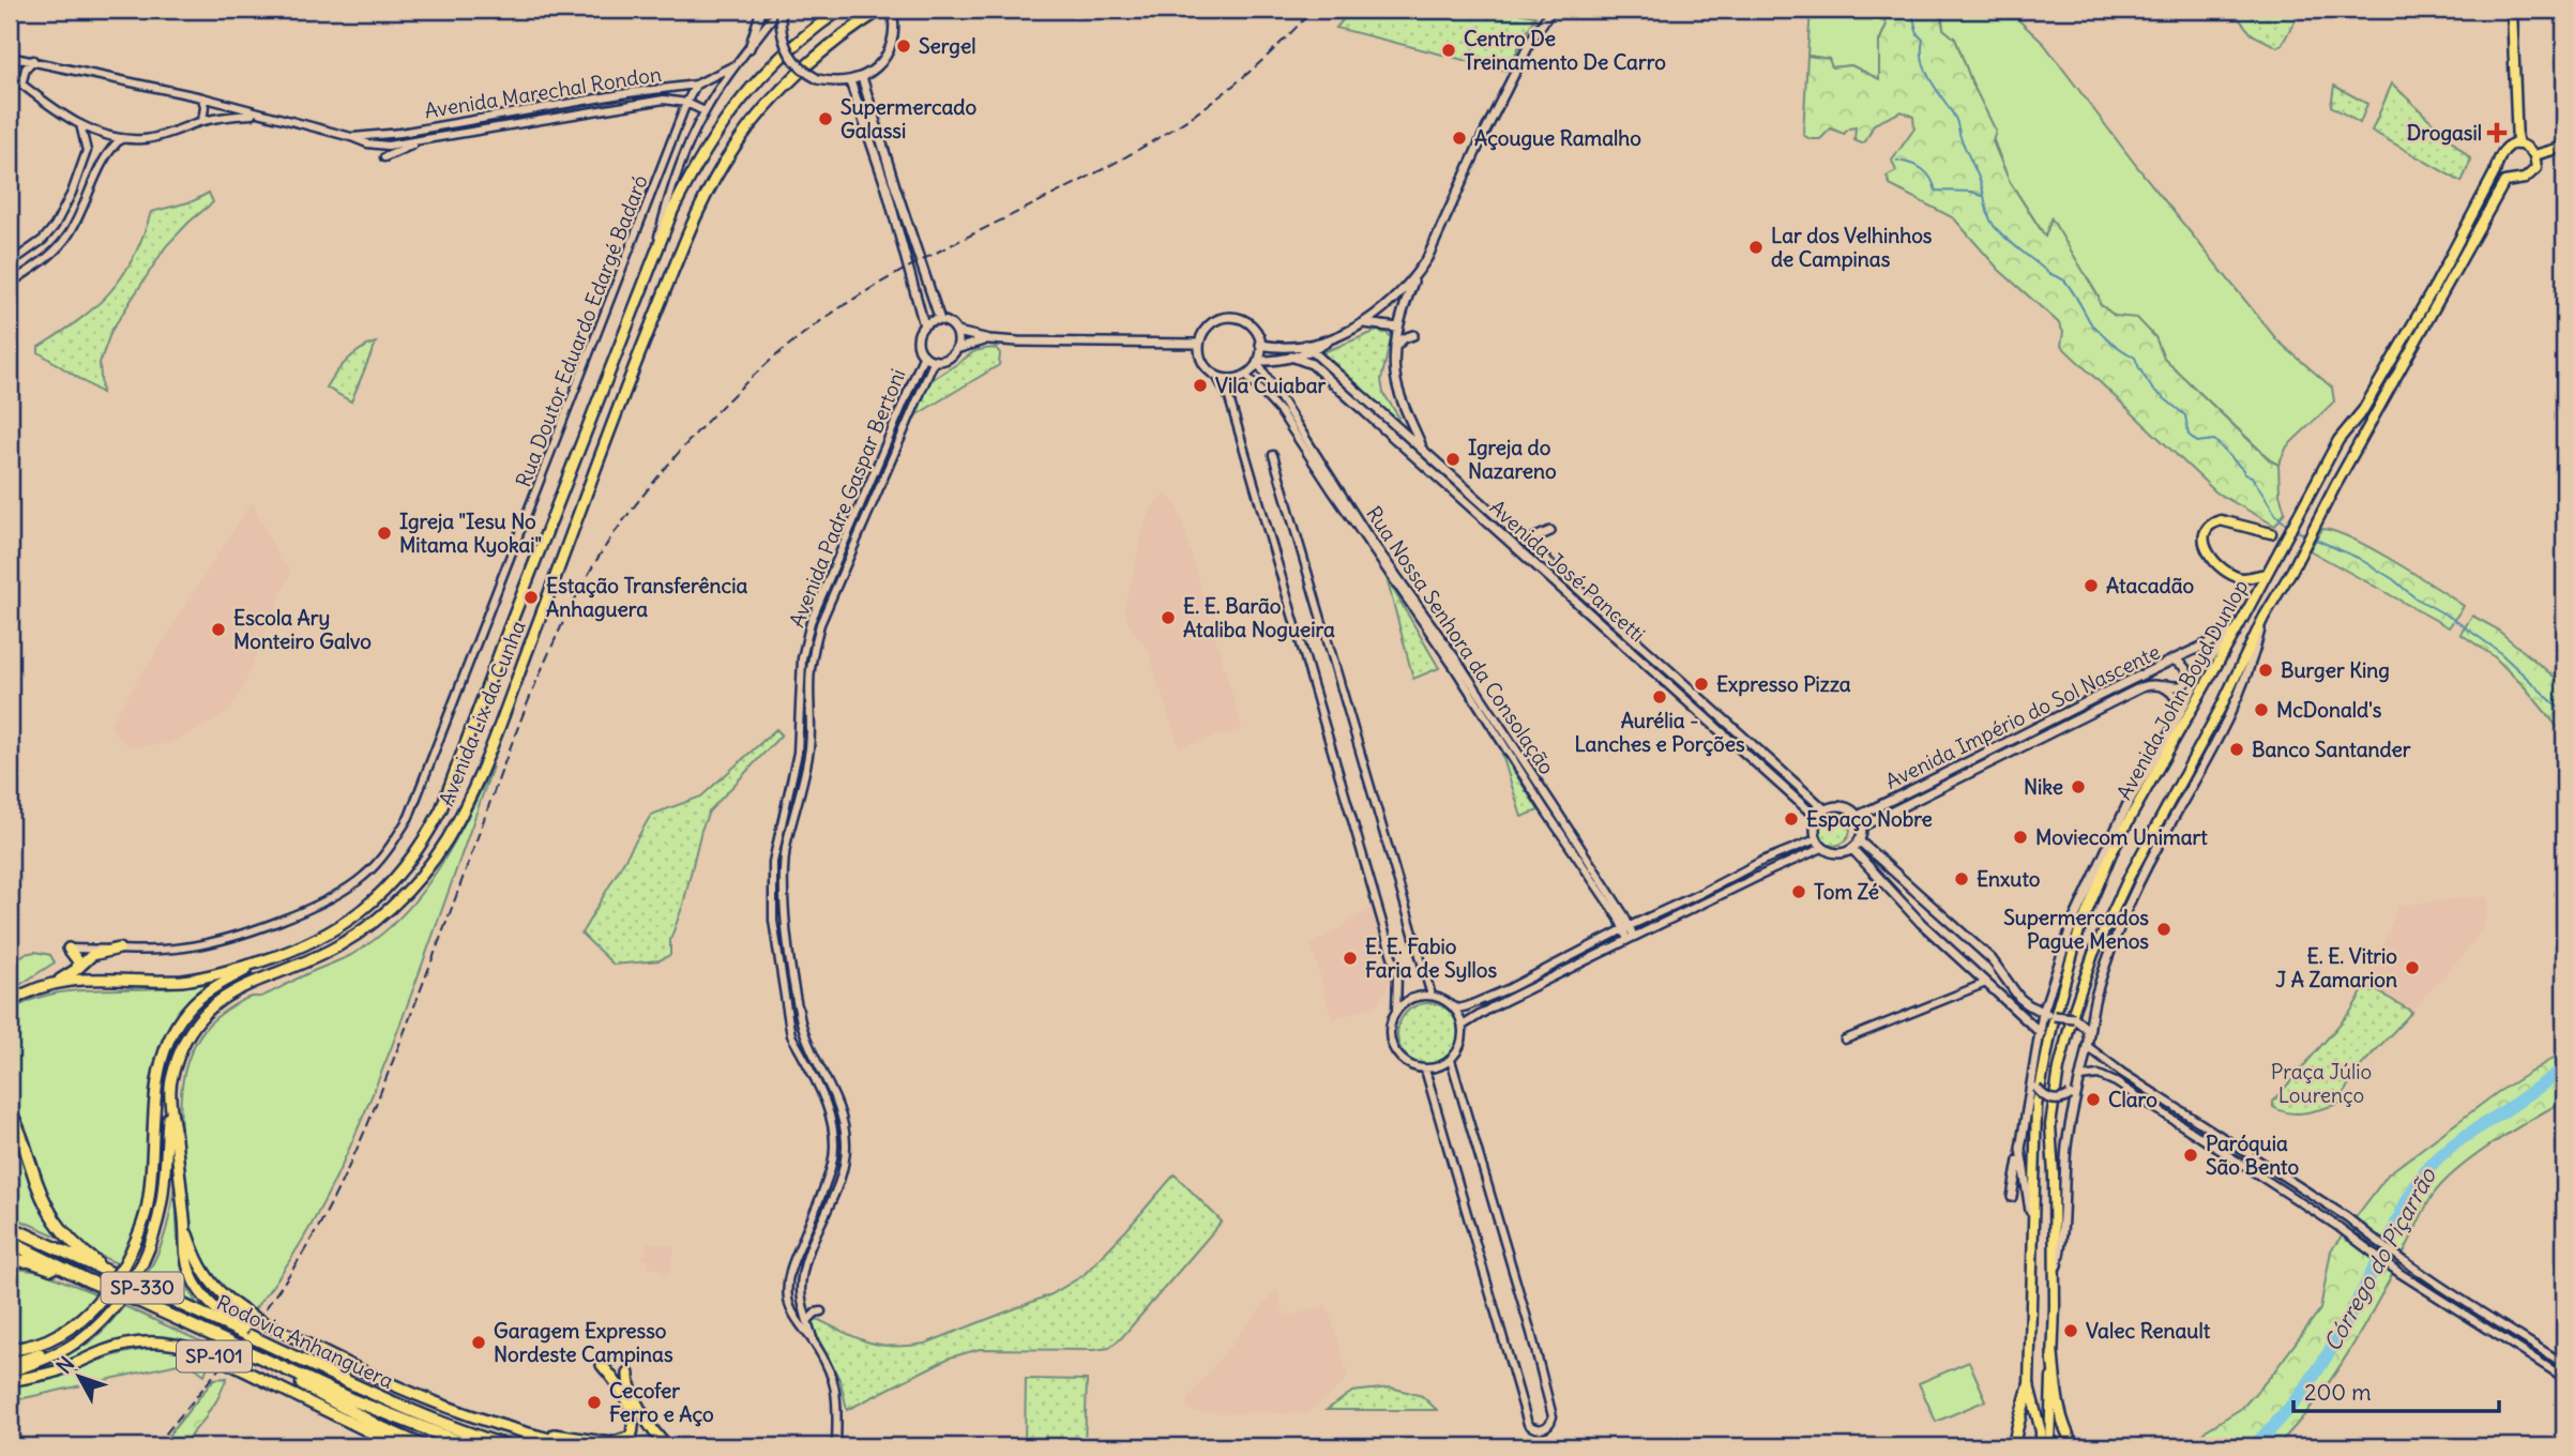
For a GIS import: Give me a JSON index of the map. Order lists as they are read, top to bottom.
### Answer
{
  "streets": {
    "highway": [
      "Avenida Lix da Cunha",
      "SP-330",
      "Rodovia Anhanguera",
      "SP-101"
    ],
    "main road": ["Avenida José Pancetti", "Avenida John Boyd Dunlop", "Avenida Império do Sol Nascente"],
    "street": [
      "Avenida Marechal Rondon",
      "Rua Doutor Eduardo Edargé Badaró",
      "Avenida Padre Gaspar Bertoni",
      "Rua Nossa Senhora da Consolação"
    ]
  },
  "crossings": [
    ["Avenida Marechal Rondon", "Rua Doutor Eduardo Edargé Badaró"],
    ["Avenida José Pancetti", "Avenida Império do Sol Nascente"],
    ["Avenida John Boyd Dunlop", "Avenida Império do Sol Nascente"],
    ["Avenida Lix da Cunha", "Rodovia Anhanguera"]
  ],
  "water": ["Córrego do Piçarrão"],
  "parks": ["Praça Júlio Lourenço"],
  "places": {
    "other": [
      "Sergel",
      "Centro De Treinamento De Carro",
      "Supermercado Galassi",
      "Açougue Ramalho",
      "Lar dos Velhinhos de Campinas",
      "Vila Cuiabar",
      "Igreja do Nazareno",
      "Igreja \"Iesu No Mitama Kyokai\"",
      "Atacadão",
      "Estação Transferência Anhaguera",
      "E. E. Barão Ataliba Nogueira",
      "Escola Ary Monteiro Galvo",
      "Burger King",
      "Expresso Pizza",
      "Aurélia - Lanches e Porções",
      "McDonald's",
      "Banco Santander",
      "Nike",
      "Espaço Nobre",
      "Moviecom Unimart",
      "Enxuto",
      "Tom Zé",
      "Supermercados Pague Menos",
      "E. E. Fabio Faria de Syllos",
      "E. E. Vitrio J A Zamarion",
      "Claro",
      "Paróquia São Bento",
      "Valec Renault",
      "Garagem Expresso Nordeste Campinas",
      "Cecofer Ferro e Aço"
    ],
    "health": ["Drogasil"]
  },
  "scale_bar": "200 m",
  "north": "top left"
}
